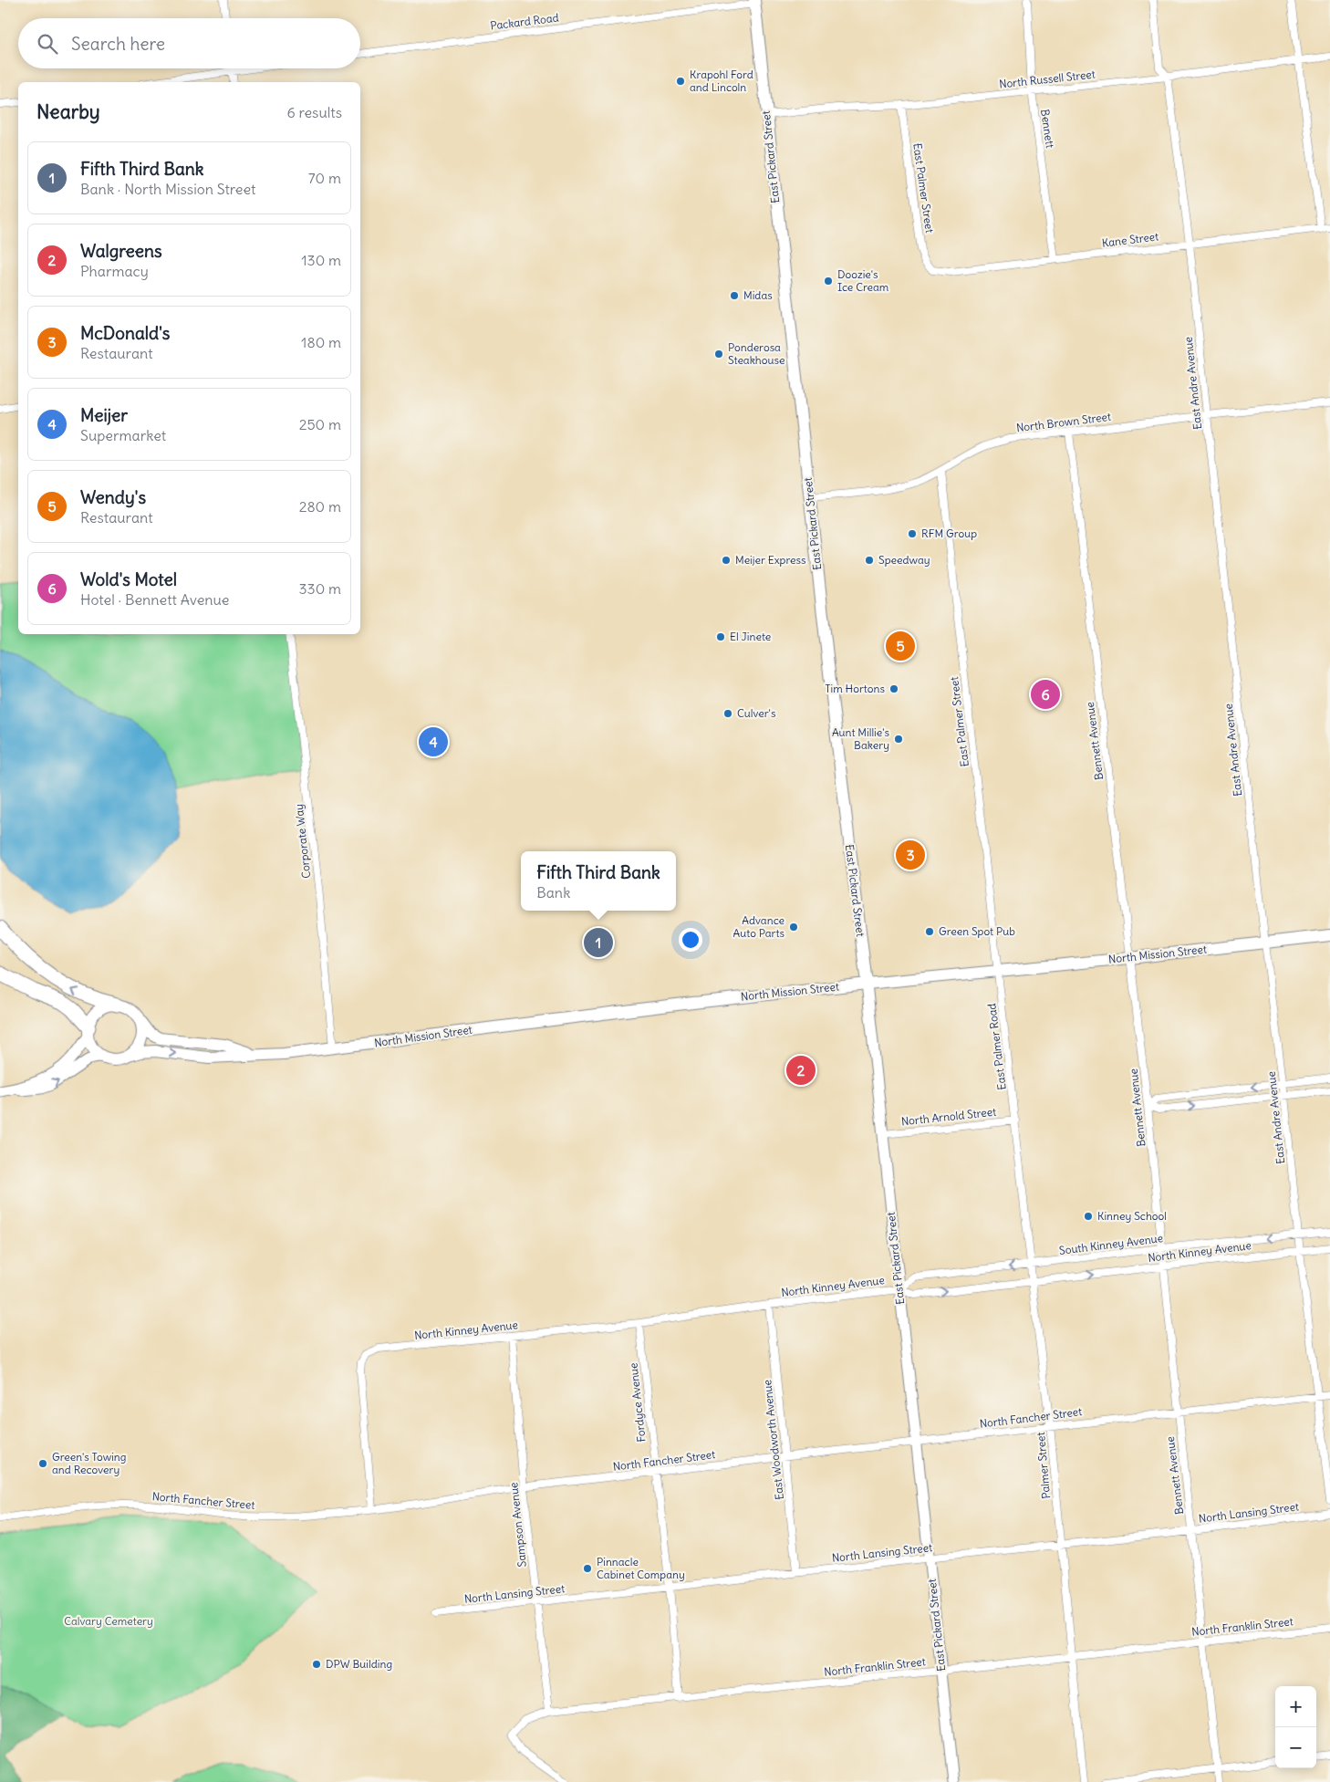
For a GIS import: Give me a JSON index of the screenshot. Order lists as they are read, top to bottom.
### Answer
{
  "streets": {
    "main road": ["East Pickard Street", "North Mission Street"],
    "street": [
      "Packard Road",
      "North Russell Street",
      "Bennett",
      "East Palmer Street",
      "Kane Street",
      "East Andre Avenue",
      "North Brown Street",
      "Bennett Avenue",
      "Corporate Way",
      "East Palmer Road",
      "North Arnold Street",
      "South Kinney Avenue",
      "North Kinney Avenue",
      "Fordyce Avenue",
      "North Fancher Street",
      "East Woodworth Avenue",
      "Palmer Street",
      "North Lansing Street",
      "Sampson Avenue",
      "North Franklin Street"
    ]
  },
  "crossings": [
    ["Packard Road", "East Pickard Street"],
    ["North Russell Street", "Bennett"],
    ["North Russell Street", "East Pickard Street"],
    ["North Russell Street", "East Palmer Street"],
    ["North Russell Street", "East Andre Avenue"],
    ["Bennett", "Kane Street"],
    ["East Pickard Street", "North Brown Street"],
    ["East Pickard Street", "North Mission Street"],
    ["East Pickard Street", "North Arnold Street"],
    ["East Pickard Street", "South Kinney Avenue"],
    ["East Pickard Street", "North Kinney Avenue"],
    ["East Pickard Street", "North Fancher Street"],
    ["East Pickard Street", "North Lansing Street"],
    ["East Pickard Street", "North Franklin Street"],
    ["East Palmer Street", "Kane Street"],
    ["East Palmer Street", "North Brown Street"],
    ["East Palmer Street", "North Mission Street"],
    ["East Palmer Street", "East Palmer Road"],
    ["Kane Street", "East Andre Avenue"],
    ["East Andre Avenue", "North Brown Street"],
    ["East Andre Avenue", "North Mission Street"],
    ["East Andre Avenue", "South Kinney Avenue"],
    ["East Andre Avenue", "North Kinney Avenue"],
    ["East Andre Avenue", "North Fancher Street"],
    ["North Brown Street", "Bennett Avenue"],
    ["Bennett Avenue", "North Mission Street"],
    ["Bennett Avenue", "South Kinney Avenue"],
    ["Bennett Avenue", "North Kinney Avenue"],
    ["Bennett Avenue", "North Fancher Street"],
    ["Bennett Avenue", "North Lansing Street"],
    ["Bennett Avenue", "North Franklin Street"],
    ["Corporate Way", "North Mission Street"],
    ["North Mission Street", "East Palmer Road"],
    ["East Palmer Road", "North Arnold Street"],
    ["East Palmer Road", "Palmer Street"],
    ["North Arnold Street", "Palmer Street"],
    ["South Kinney Avenue", "North Kinney Avenue"],
    ["South Kinney Avenue", "Palmer Street"],
    ["North Kinney Avenue", "Fordyce Avenue"],
    ["North Kinney Avenue", "North Fancher Street"],
    ["North Kinney Avenue", "East Woodworth Avenue"],
    ["North Kinney Avenue", "Palmer Street"],
    ["North Kinney Avenue", "Sampson Avenue"],
    ["Fordyce Avenue", "North Fancher Street"],
    ["Fordyce Avenue", "North Lansing Street"],
    ["Fordyce Avenue", "North Franklin Street"],
    ["North Fancher Street", "East Woodworth Avenue"],
    ["North Fancher Street", "Palmer Street"],
    ["North Fancher Street", "Sampson Avenue"],
    ["East Woodworth Avenue", "North Lansing Street"],
    ["Palmer Street", "North Lansing Street"],
    ["Palmer Street", "North Franklin Street"],
    ["North Lansing Street", "Sampson Avenue"],
    ["Sampson Avenue", "North Franklin Street"]
  ],
  "one_way": ["South Kinney Avenue"],
  "parks": ["Calvary Cemetery"],
  "places": [
    "Krapohl Ford and Lincoln",
    "Doozie's Ice Cream",
    "Midas",
    "Ponderosa Steakhouse",
    "RFM Group",
    "Meijer Express",
    "Speedway",
    "El Jinete",
    "Tim Hortons",
    "Culver's",
    "Aunt Millie's Bakery",
    "Advance Auto Parts",
    "Green Spot Pub",
    "Kinney School",
    "Green's Towing and Recovery",
    "Pinnacle Cabinet Company",
    "DPW Building"
  ],
  "page": {
    "search": "Search here",
    "heading": ["Nearby", "6 results"],
    "list": [
      {
        "mark": "1",
        "name": "Fifth Third Bank",
        "note": "Bank · North Mission Street",
        "value": "70 m"
      },
      {
        "mark": "2",
        "name": "Walgreens",
        "note": "Pharmacy",
        "value": "130 m"
      },
      {
        "mark": "3",
        "name": "McDonald's",
        "note": "Restaurant",
        "value": "180 m"
      },
      {
        "mark": "4",
        "name": "Meijer",
        "note": "Supermarket",
        "value": "250 m"
      },
      {
        "mark": "5",
        "name": "Wendy's",
        "note": "Restaurant",
        "value": "280 m"
      },
      {
        "mark": "6",
        "name": "Wold's Motel",
        "note": "Hotel · Bennett Avenue",
        "value": "330 m"
      }
    ],
    "pins": [
      "5",
      "6",
      "4",
      "3",
      "1",
      "2"
    ],
    "popup": ["Fifth Third Bank", "Bank"],
    "map_buttons": ["+", "−"]
  }
}
